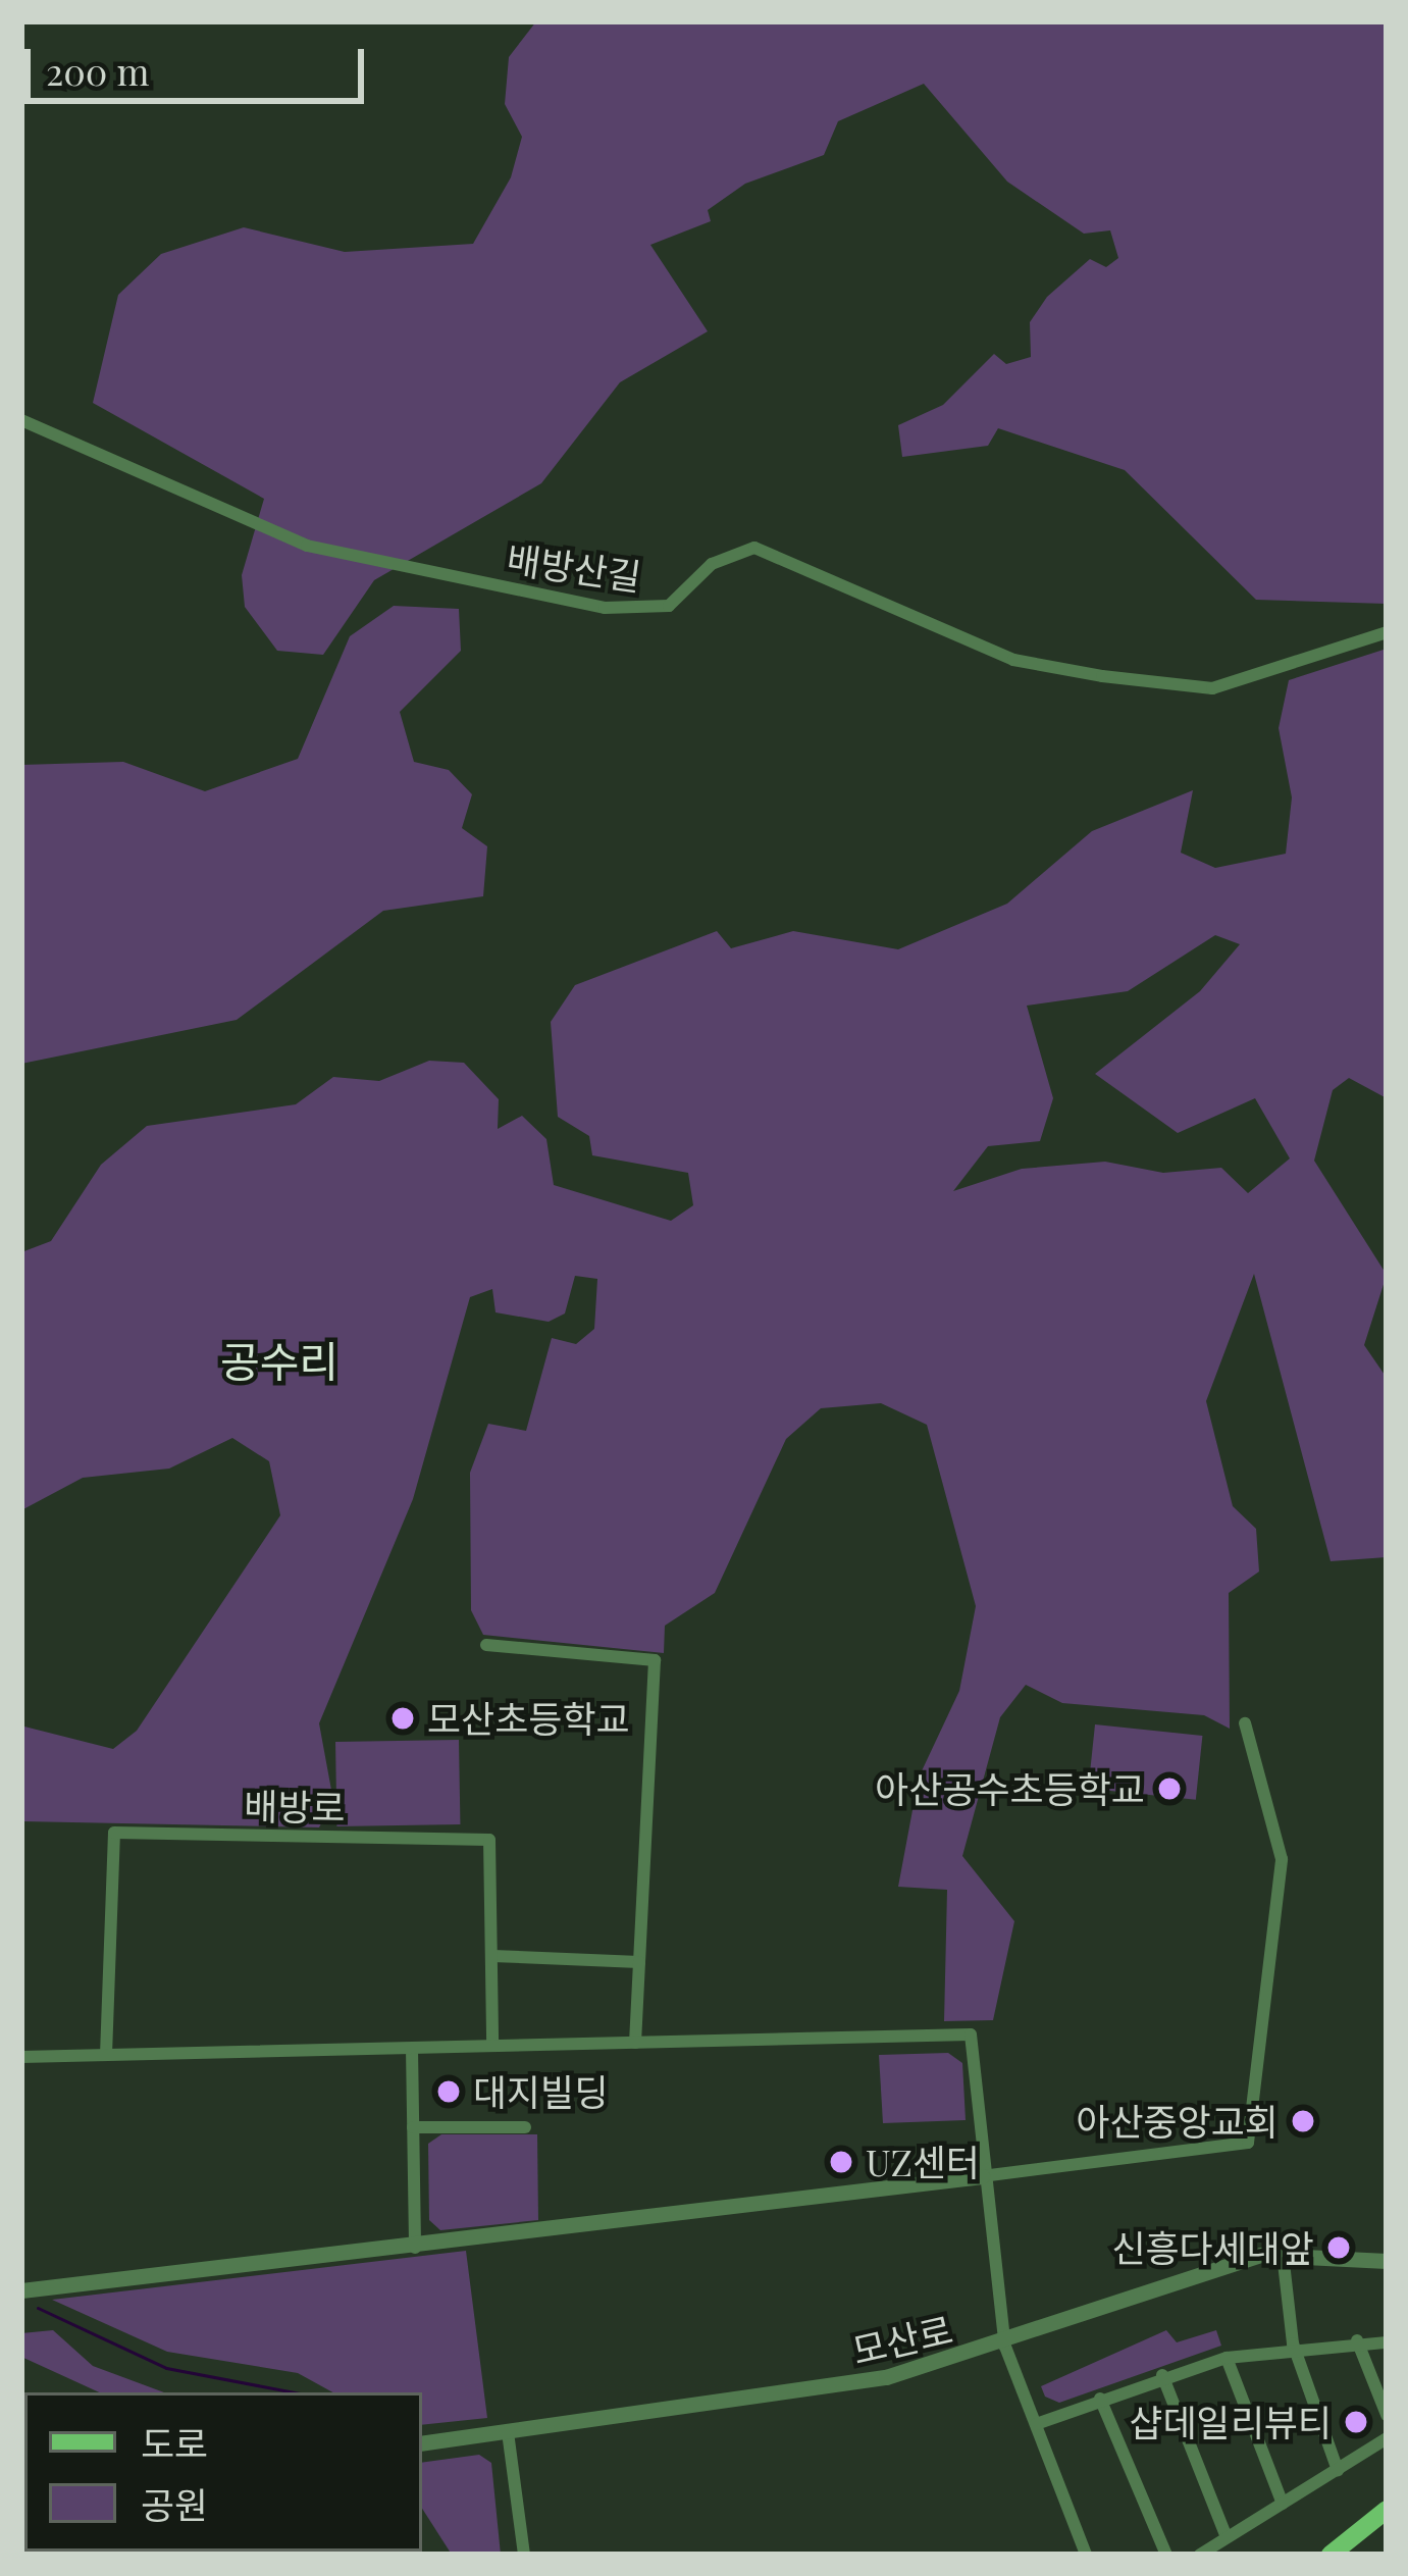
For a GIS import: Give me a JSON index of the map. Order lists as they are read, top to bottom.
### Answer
{
  "streets": {
    "street": ["배방산길", "배방로", "모산로"]
  },
  "districts": ["공수리"],
  "places": [
    "모산초등학교",
    "아산공수초등학교",
    "대지빌딩",
    "아산중앙교회",
    "UZ센터",
    "신흥다세대앞",
    "샵데일리뷰티"
  ],
  "legend": ["도로", "공원"],
  "scale_bar": "200 m"
}
